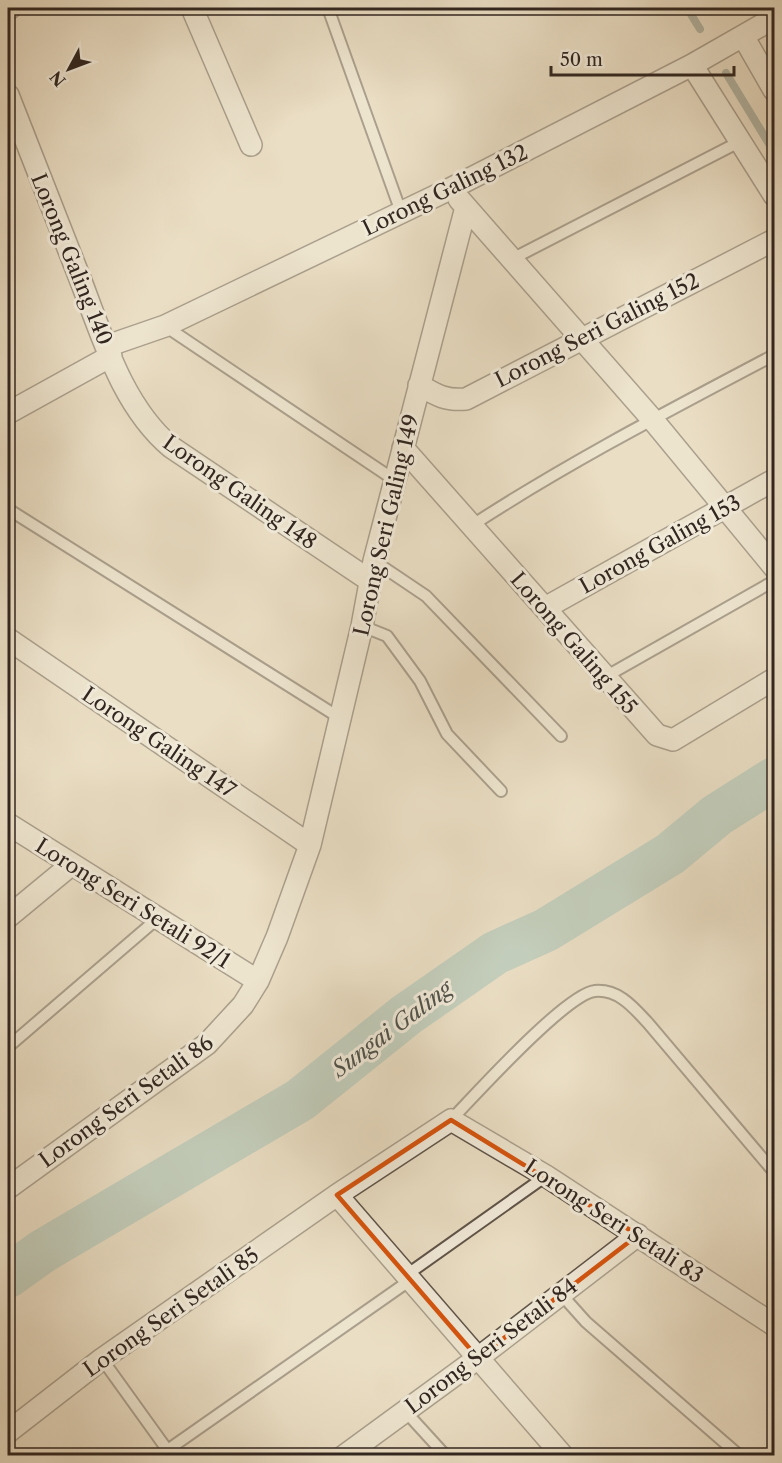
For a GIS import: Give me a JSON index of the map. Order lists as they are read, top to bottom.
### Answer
{
  "streets": {
    "street": [
      "Lorong Galing 132",
      "Lorong Galing 140",
      "Lorong Seri Galing 152",
      "Lorong Galing 148",
      "Lorong Seri Galing 149",
      "Lorong Galing 153",
      "Lorong Galing 155",
      "Lorong Galing 147",
      "Lorong Seri Setali 92/1",
      "Lorong Seri Setali 86",
      "Lorong Seri Setali 83",
      "Lorong Seri Setali 85",
      "Lorong Seri Setali 84"
    ]
  },
  "crossings": [
    ["Lorong Galing 132", "Lorong Galing 140"],
    ["Lorong Galing 132", "Lorong Galing 148"],
    ["Lorong Galing 140", "Lorong Galing 148"],
    ["Lorong Seri Galing 152", "Lorong Seri Galing 149"],
    ["Lorong Galing 148", "Lorong Seri Galing 149"],
    ["Lorong Seri Galing 149", "Lorong Galing 155"],
    ["Lorong Seri Galing 149", "Lorong Galing 147"],
    ["Lorong Seri Galing 149", "Lorong Seri Setali 86"],
    ["Lorong Galing 153", "Lorong Galing 155"],
    ["Lorong Galing 147", "Lorong Seri Setali 86"],
    ["Lorong Seri Setali 92/1", "Lorong Seri Setali 86"],
    ["Lorong Seri Setali 83", "Lorong Seri Setali 85"],
    ["Lorong Seri Setali 83", "Lorong Seri Setali 84"]
  ],
  "water": ["Sungai Galing"],
  "scale_bar": "50 m",
  "north": "bottom left"
}
